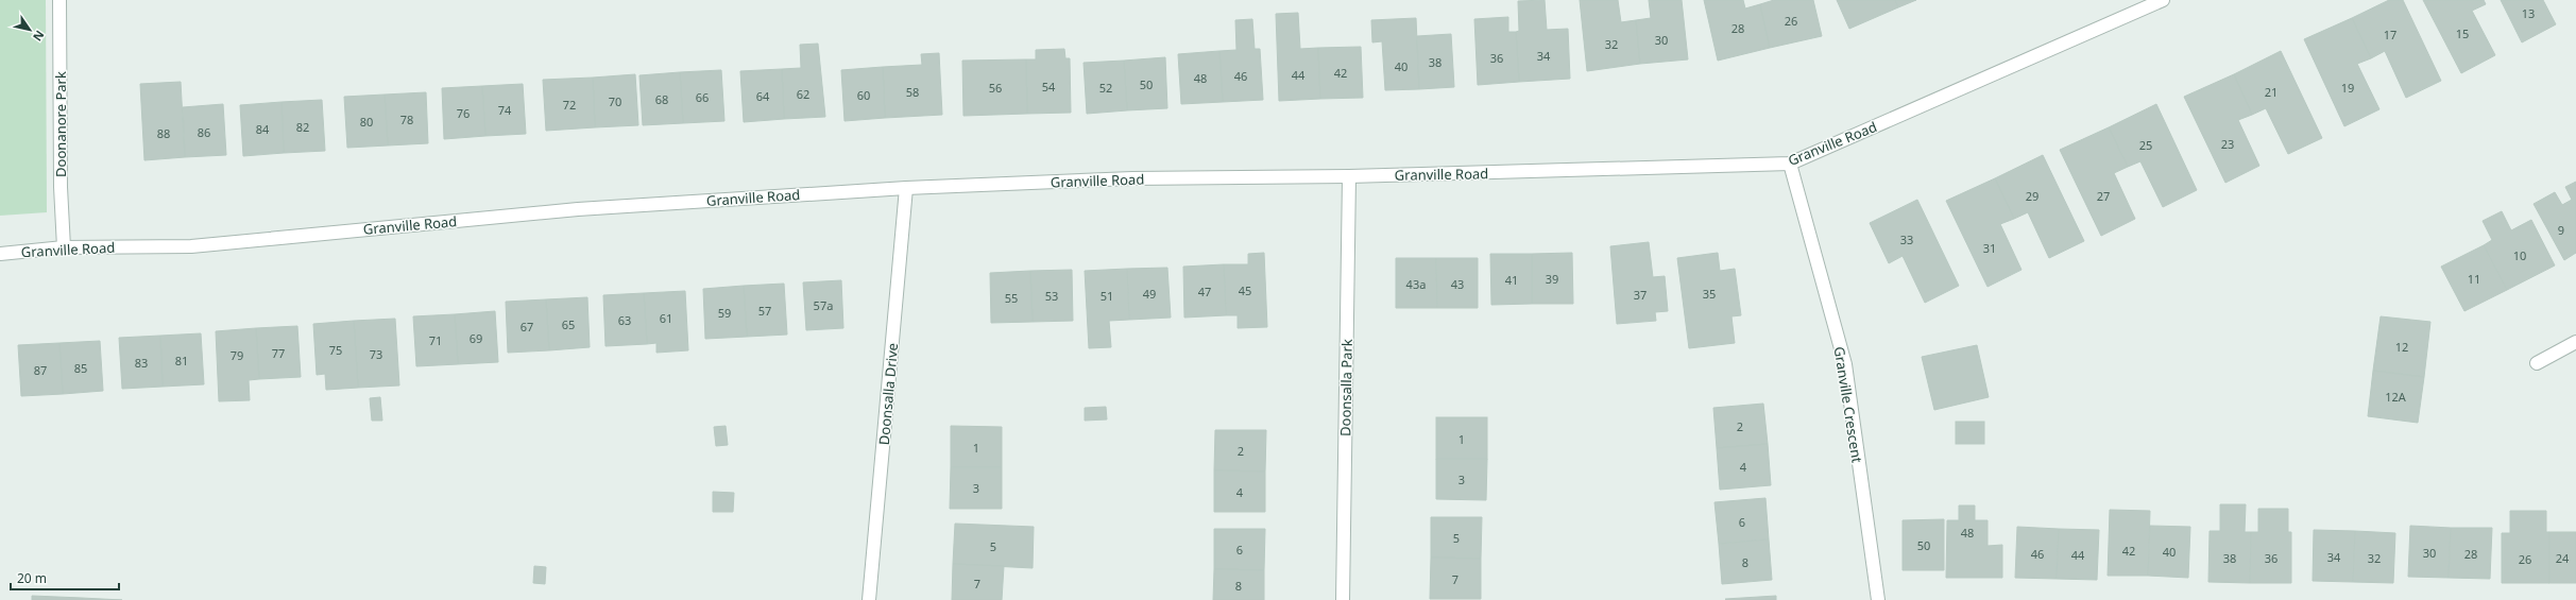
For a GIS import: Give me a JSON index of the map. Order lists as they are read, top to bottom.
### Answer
{
  "streets": {
    "street": [
      "Doonanore Park",
      "Granville Road",
      "Doonsalla Park",
      "Doonsalla Drive",
      "Granville Crescent"
    ]
  },
  "crossings": [
    ["Doonanore Park", "Granville Road"],
    ["Granville Road", "Doonsalla Park"],
    ["Granville Road", "Doonsalla Drive"],
    ["Granville Road", "Granville Crescent"]
  ],
  "house_numbers": [
    "13",
    "26",
    "28",
    "15",
    "17",
    "30",
    "32",
    "34",
    "36",
    "38",
    "40",
    "42",
    "44",
    "46",
    "48",
    "50",
    "54",
    "56",
    "52",
    "19",
    "58",
    "21",
    "62",
    "60",
    "64",
    "66",
    "68",
    "70",
    "72",
    "74",
    "76",
    "78",
    "80",
    "82",
    "84",
    "86",
    "88",
    "23",
    "25",
    "29",
    "27",
    "9",
    "33",
    "31",
    "10",
    "39",
    "11",
    "41",
    "43a",
    "43",
    "45",
    "47",
    "49",
    "35",
    "37",
    "53",
    "51",
    "55",
    "57a",
    "57",
    "59",
    "61",
    "63",
    "65",
    "67",
    "69",
    "71",
    "12",
    "75",
    "77",
    "73",
    "79",
    "81",
    "83",
    "85",
    "87",
    "12A",
    "2",
    "1",
    "1",
    "2",
    "4",
    "3",
    "3",
    "4",
    "6",
    "48",
    "5",
    "50",
    "5",
    "6",
    "42",
    "40",
    "30",
    "46",
    "28",
    "44",
    "34",
    "38",
    "36",
    "32",
    "24",
    "26",
    "8",
    "7",
    "7",
    "8"
  ],
  "scale_bar": "20 m",
  "north": "bottom right"
}
